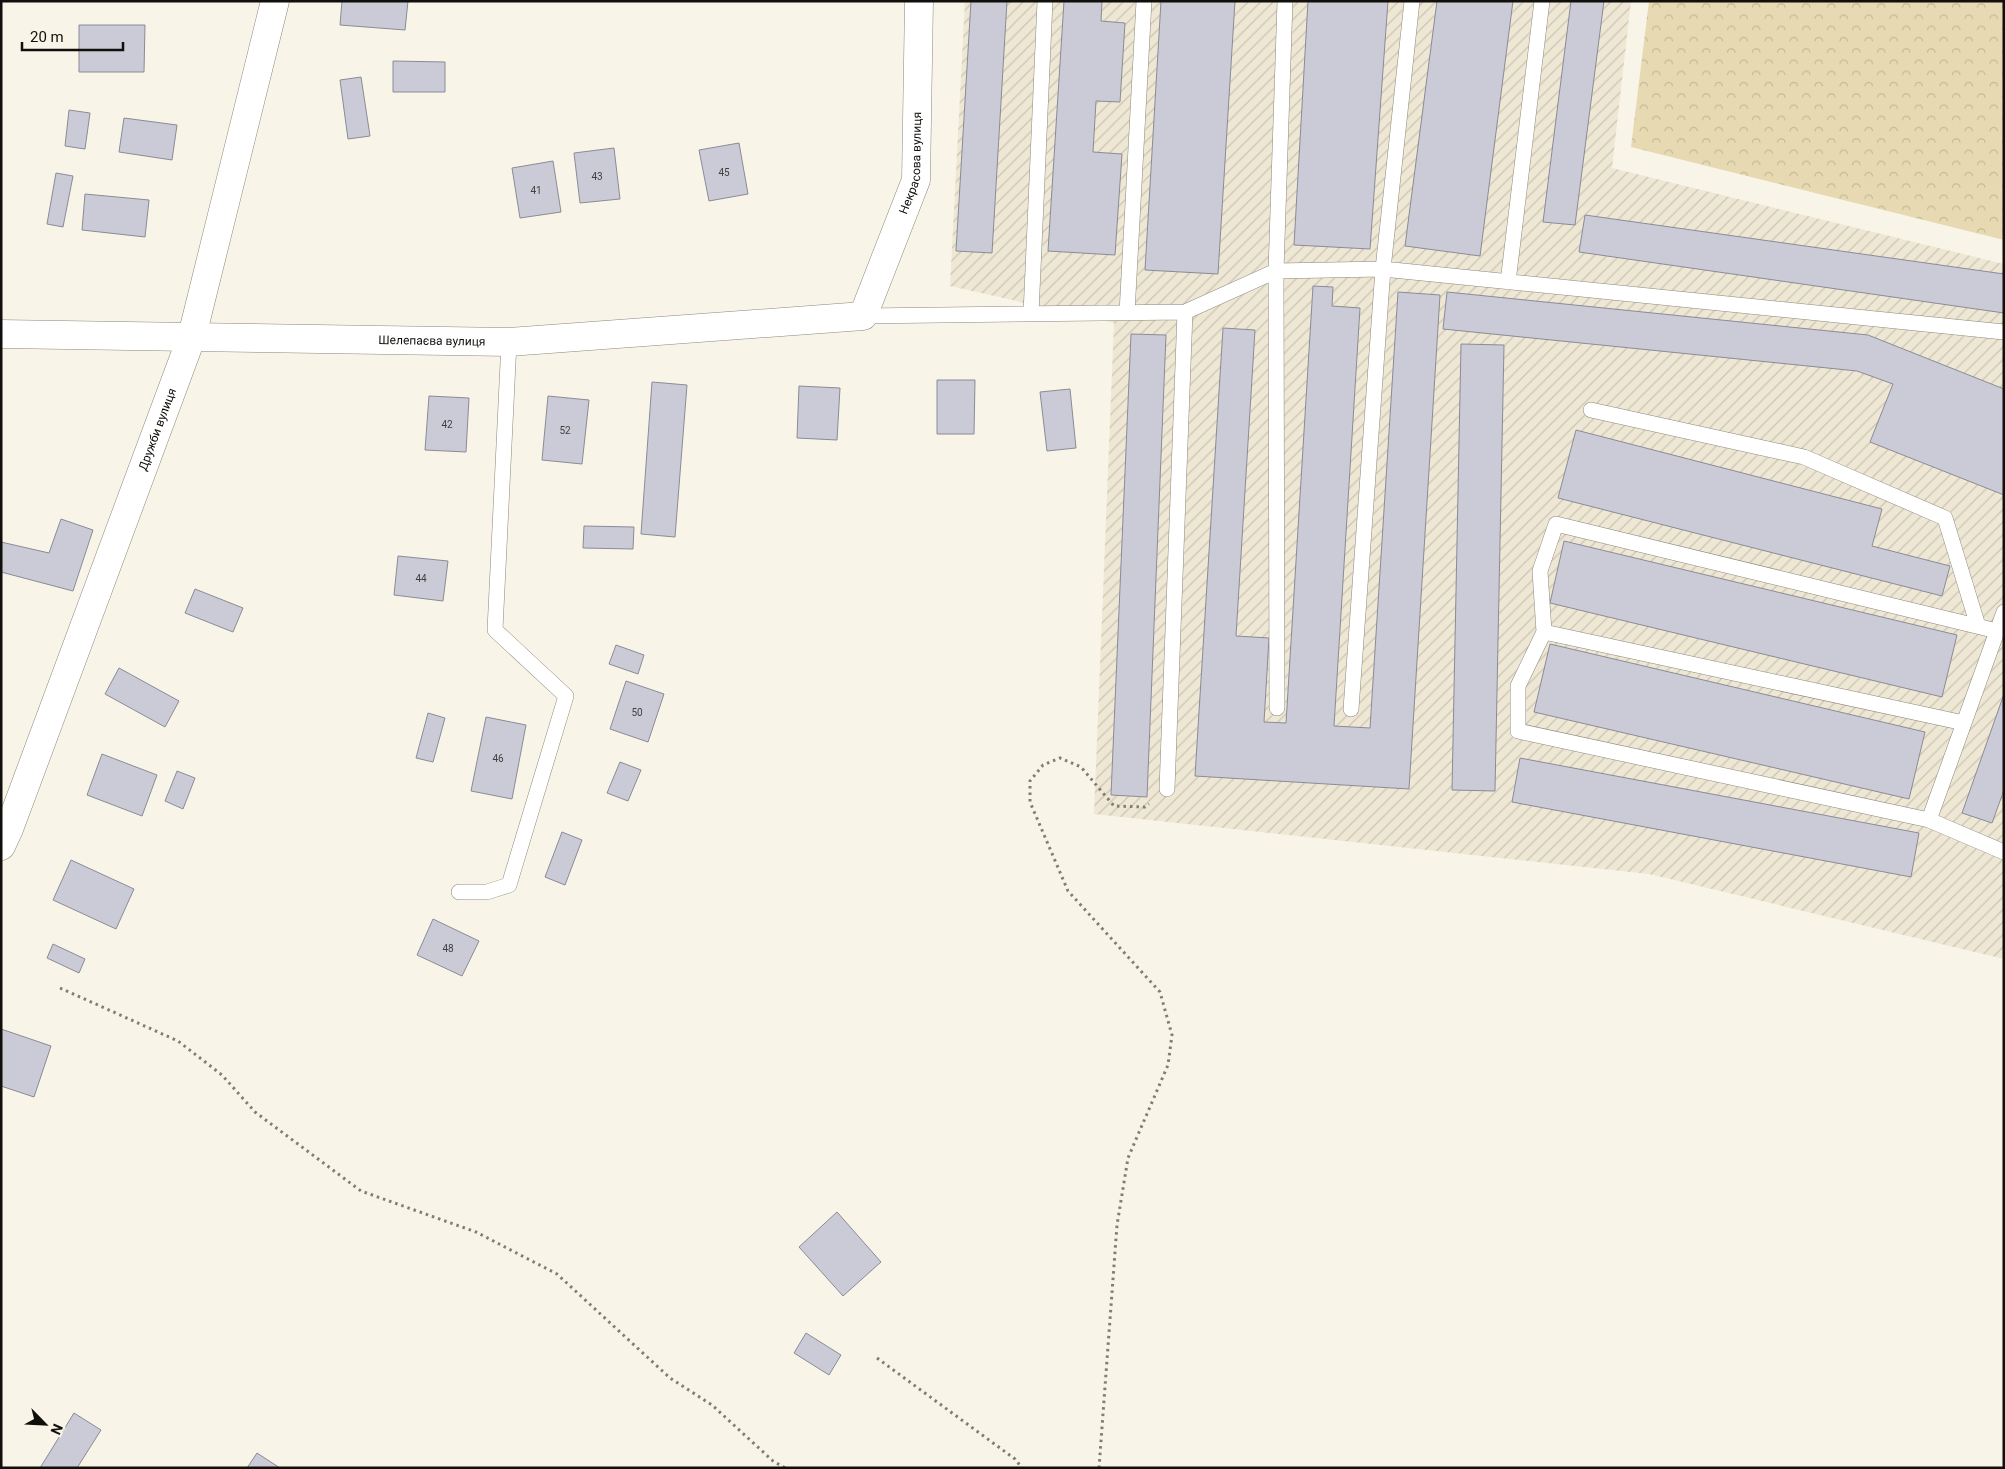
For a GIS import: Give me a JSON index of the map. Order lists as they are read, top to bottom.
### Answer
{
  "streets": {
    "street": ["Некрасова вулиця", "Шелепаєва вулиця", "Дружби вулиця"]
  },
  "crossings": [
    ["Некрасова вулиця", "Шелепаєва вулиця"],
    ["Шелепаєва вулиця", "Дружби вулиця"]
  ],
  "house_numbers": [
    "45",
    "43",
    "41",
    "42",
    "52",
    "44",
    "50",
    "46",
    "48"
  ],
  "scale_bar": "20 m",
  "north": "bottom right"
}
